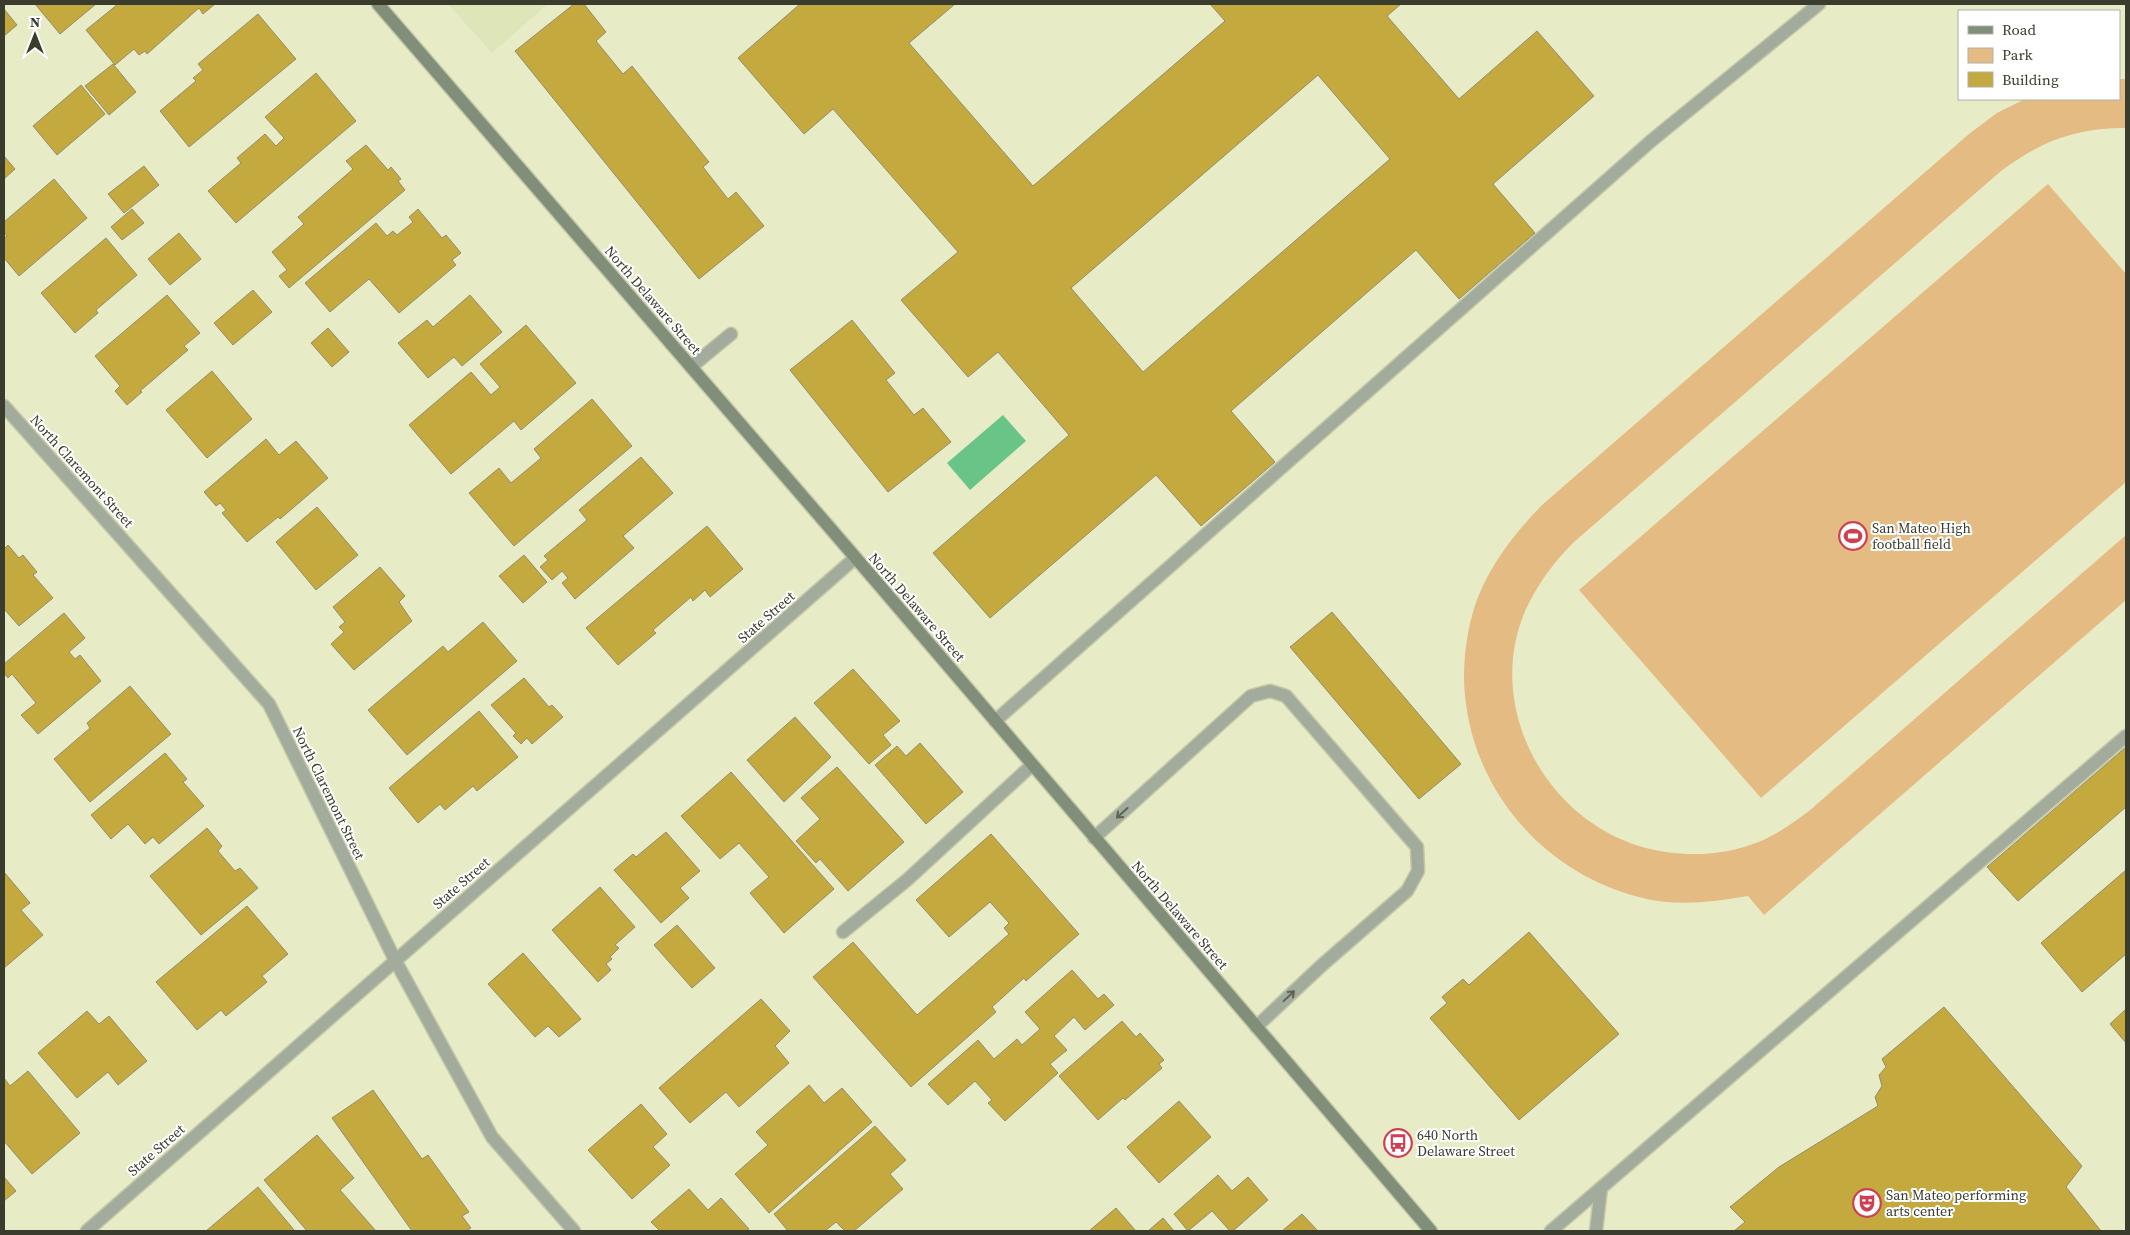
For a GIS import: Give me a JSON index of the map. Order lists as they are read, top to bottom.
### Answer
{
  "streets": {
    "main road": ["North Delaware Street"],
    "street": ["North Claremont Street", "State Street"]
  },
  "crossings": [
    ["North Delaware Street", "State Street"],
    ["North Claremont Street", "State Street"]
  ],
  "places": {
    "sports": ["San Mateo High football field"],
    "bus stop": ["640 North Delaware Street"],
    "theatre": ["San Mateo performing arts center"]
  },
  "legend": ["Road", "Park", "Building"],
  "north": "top"
}
